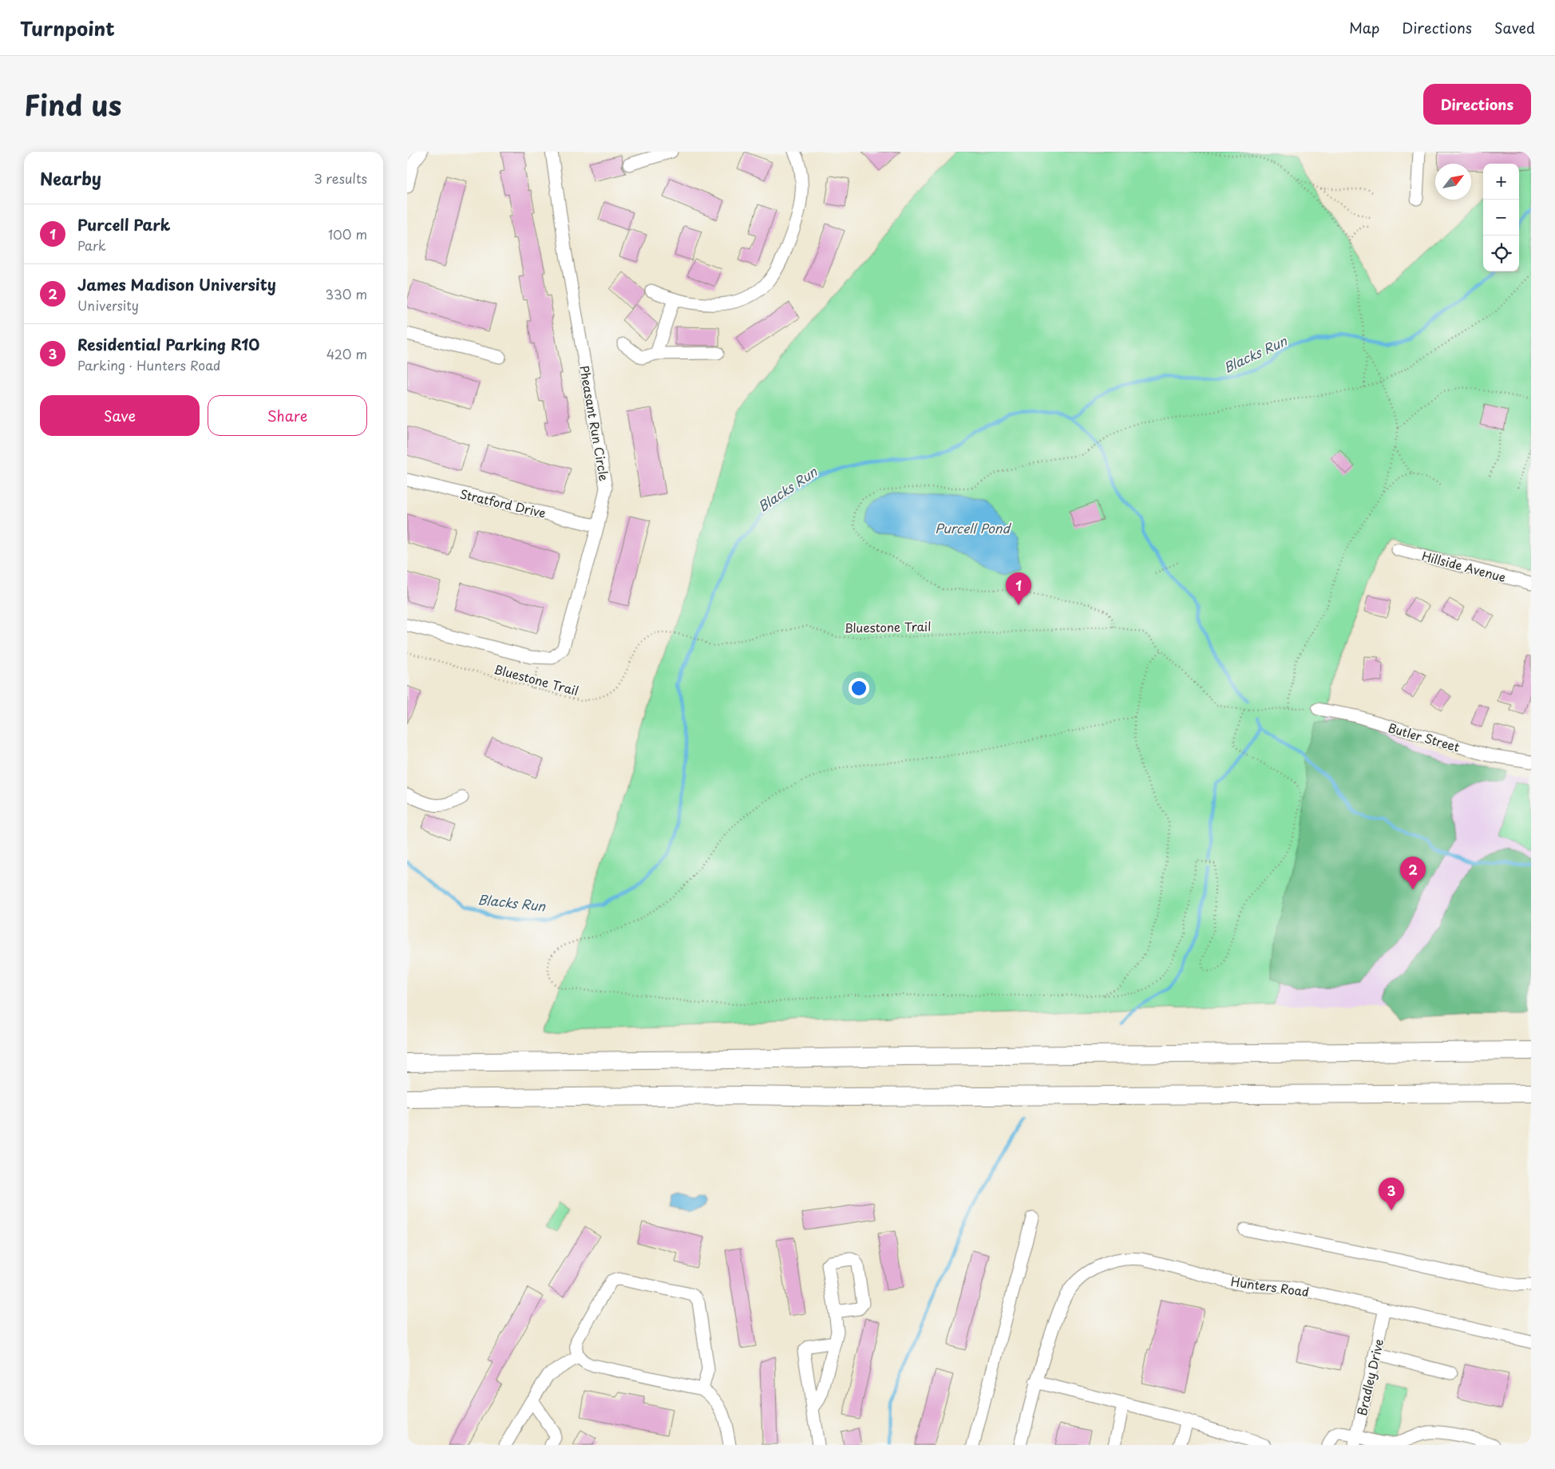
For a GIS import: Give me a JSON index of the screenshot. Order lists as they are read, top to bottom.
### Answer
{
  "streets": {
    "street": [
      "Pheasant Run Circle",
      "Stratford Drive",
      "Hillside Avenue",
      "Butler Street",
      "Hunters Road",
      "Bradley Drive"
    ],
    "path": ["Bluestone Trail"]
  },
  "crossings": [
    ["Pheasant Run Circle", "Stratford Drive"],
    ["Bluestone Trail", "Butler Street"],
    ["Hunters Road", "Bradley Drive"]
  ],
  "water": ["Blacks Run", "Purcell Pond"],
  "north": "top right",
  "page": {
    "header": "Turnpoint",
    "nav": ["Map", "Directions", "Saved"],
    "title": "Find us",
    "buttons": [
      "Directions",
      ["Save", "Share"]
    ],
    "heading": ["Nearby", "3 results"],
    "map_buttons": ["+", "−"],
    "list": [
      {
        "mark": "1",
        "name": "Purcell Park",
        "note": "Park",
        "value": "100 m"
      },
      {
        "mark": "2",
        "name": "James Madison University",
        "note": "University",
        "value": "330 m"
      },
      {
        "mark": "3",
        "name": "Residential Parking R10",
        "note": "Parking · Hunters Road",
        "value": "420 m"
      }
    ],
    "pins": ["1", "2", "3"]
  }
}
